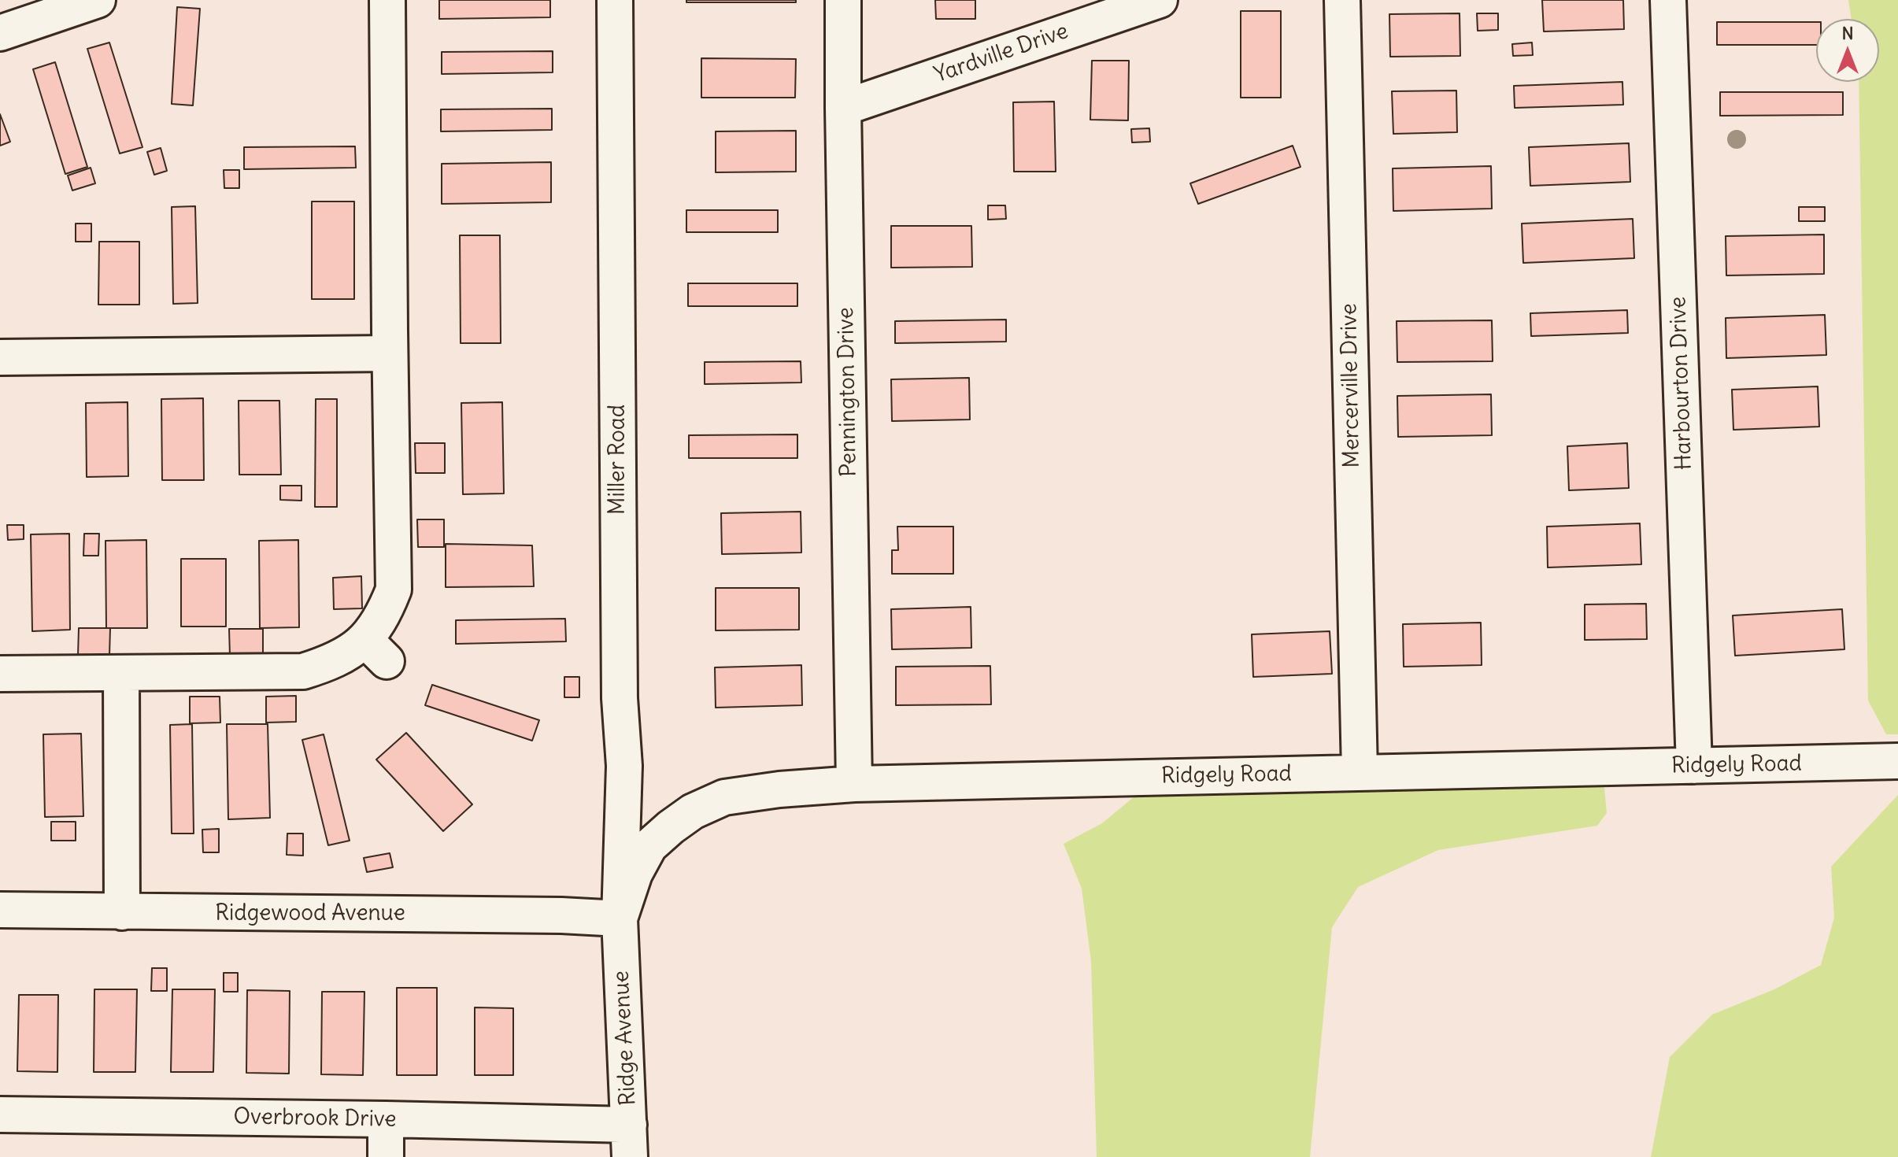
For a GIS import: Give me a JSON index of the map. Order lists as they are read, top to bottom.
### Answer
{
  "streets": {
    "street": [
      "Yardville Drive",
      "Harbourton Drive",
      "Mercerville Drive",
      "Pennington Drive",
      "Miller Road",
      "Ridgely Road",
      "Ridgewood Avenue",
      "Ridge Avenue",
      "Overbrook Drive"
    ]
  },
  "crossings": [
    ["Yardville Drive", "Pennington Drive"],
    ["Harbourton Drive", "Ridgely Road"],
    ["Mercerville Drive", "Ridgely Road"],
    ["Pennington Drive", "Ridgely Road"],
    ["Miller Road", "Ridgely Road"],
    ["Miller Road", "Ridgewood Avenue"],
    ["Miller Road", "Ridge Avenue"],
    ["Ridgely Road", "Ridgewood Avenue"],
    ["Ridgely Road", "Ridge Avenue"],
    ["Ridgewood Avenue", "Ridge Avenue"],
    ["Ridge Avenue", "Overbrook Drive"]
  ],
  "north": "top"
}
